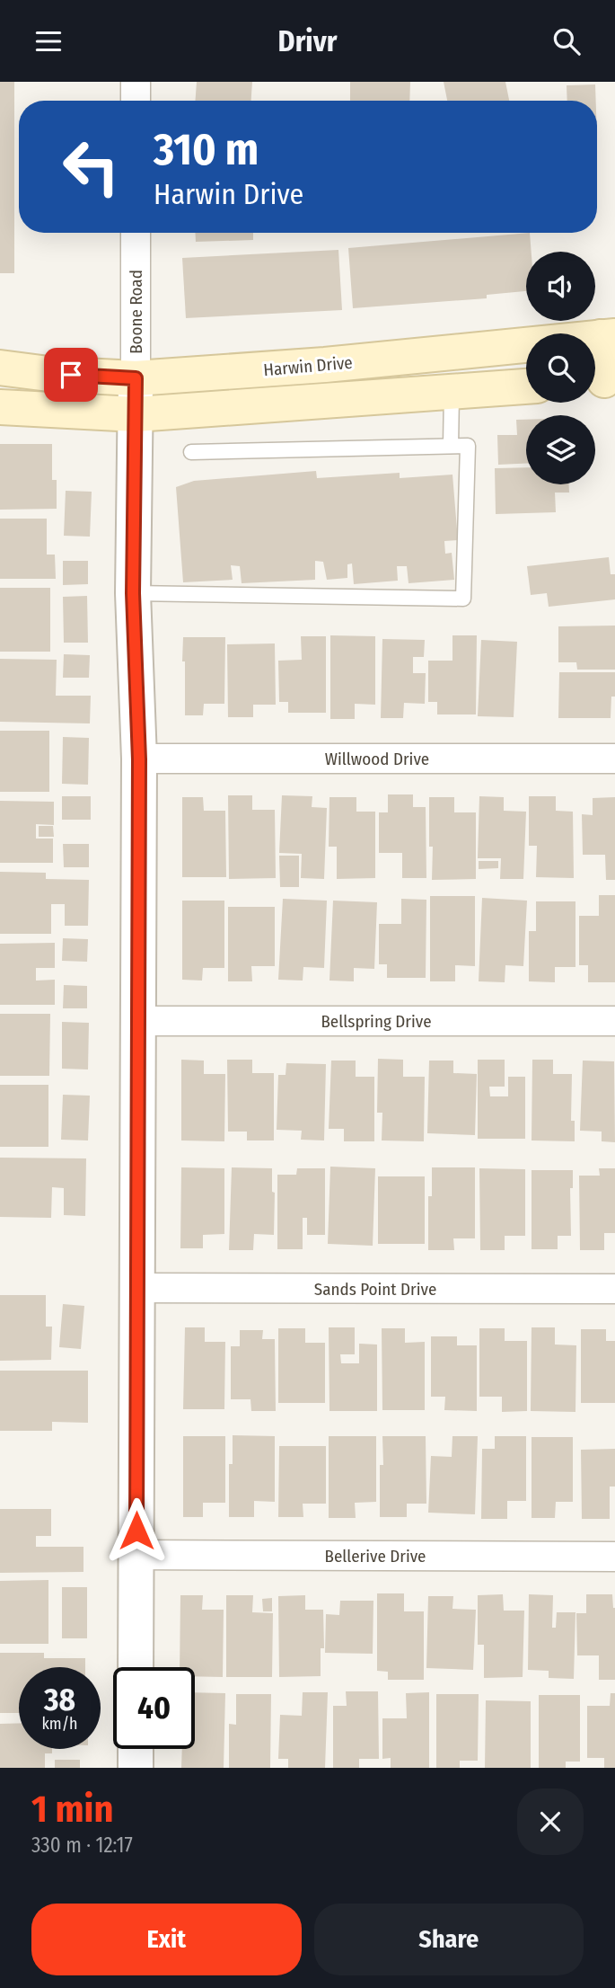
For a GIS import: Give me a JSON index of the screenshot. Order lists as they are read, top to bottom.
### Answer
{
  "streets": {
    "main road": ["Harwin Drive"],
    "street": [
      "Boone Road",
      "Willwood Drive",
      "Bellspring Drive",
      "Sands Point Drive",
      "Bellerive Drive"
    ]
  },
  "crossings": [
    ["Boone Road", "Harwin Drive"],
    ["Boone Road", "Willwood Drive"],
    ["Boone Road", "Bellspring Drive"],
    ["Boone Road", "Sands Point Drive"],
    ["Boone Road", "Bellerive Drive"]
  ],
  "page": {
    "header": "Drivr",
    "turn": ["310 m", "Harwin Drive"],
    "speed": "38 km/h",
    "limit": "40",
    "heading": ["1 min", "330 m · 12:17"],
    "buttons": ["Exit", "Share"]
  }
}
